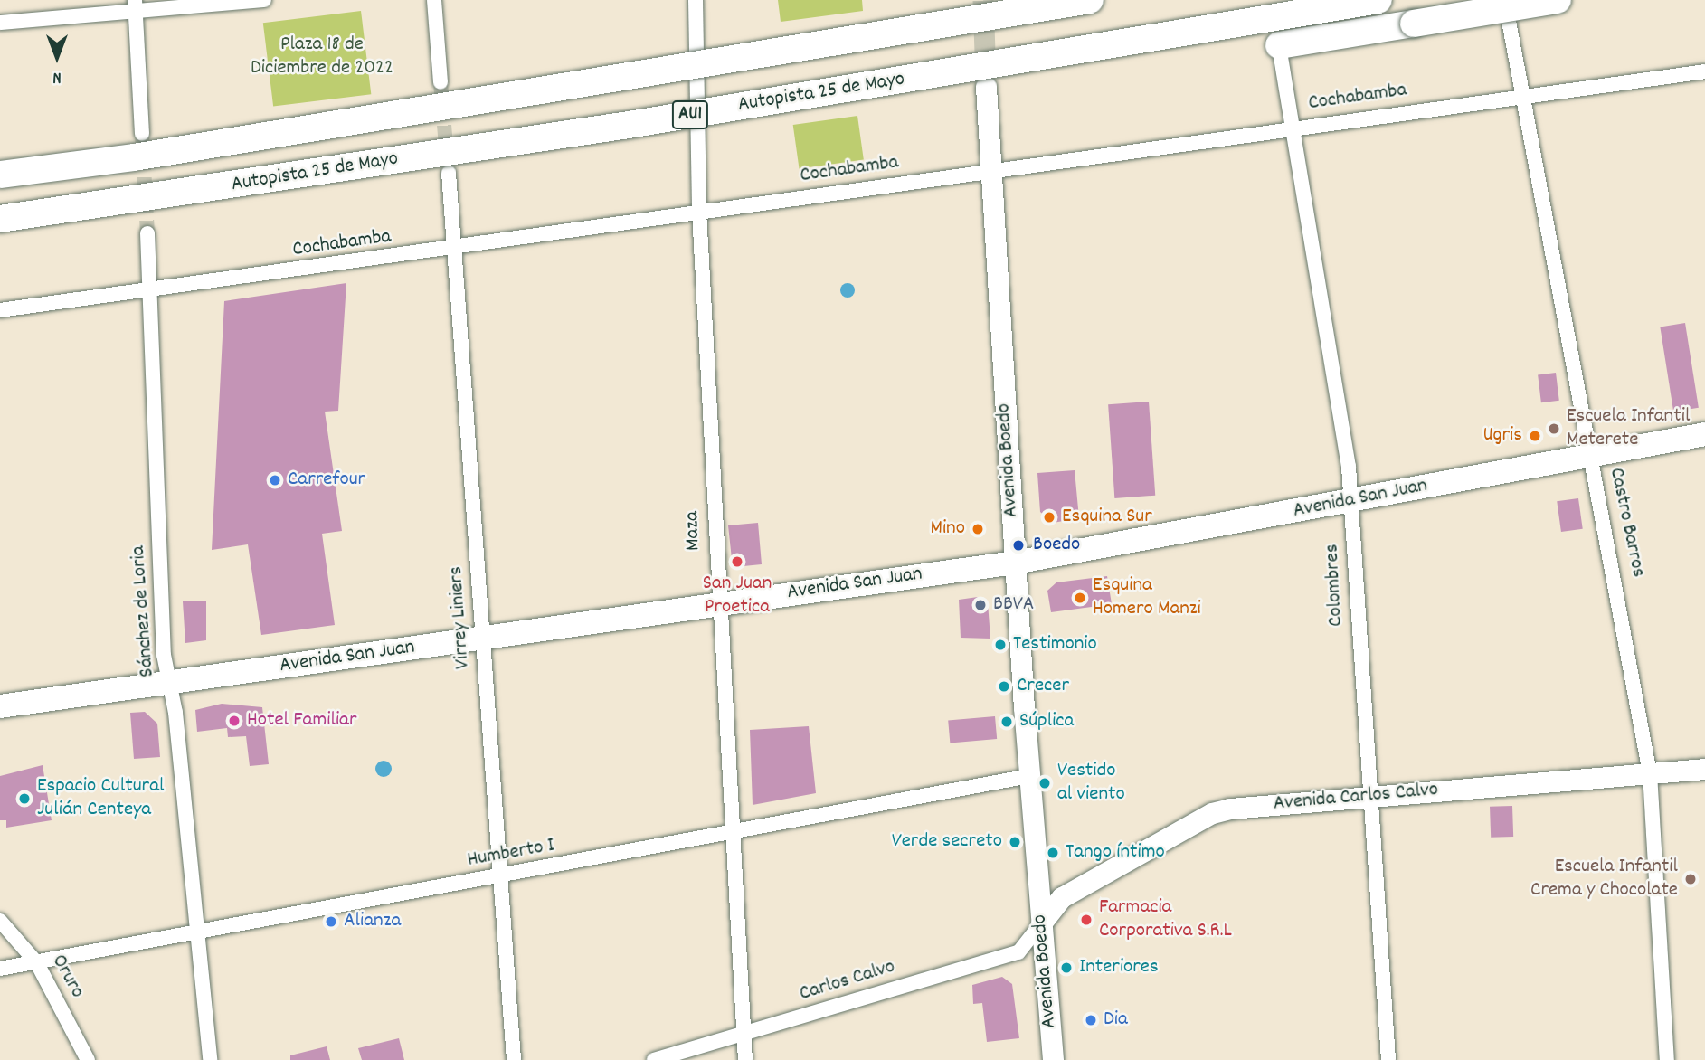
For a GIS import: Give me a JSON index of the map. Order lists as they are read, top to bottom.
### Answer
{
  "streets": {
    "highway": ["Autopista 25 de Mayo", "AU1"],
    "main road": ["Avenida Boedo", "Avenida San Juan", "Avenida Carlos Calvo"],
    "street": [
      "Cochabamba",
      "Castro Barros",
      "Maza",
      "Colombres",
      "Sánchez de Loria",
      "Virrey Liniers",
      "Humberto I",
      "Oruro",
      "Carlos Calvo"
    ]
  },
  "crossings": [
    ["Cochabamba", "Avenida Boedo"],
    ["Cochabamba", "Castro Barros"],
    ["Cochabamba", "Maza"],
    ["Cochabamba", "Colombres"],
    ["Cochabamba", "Sánchez de Loria"],
    ["Cochabamba", "Virrey Liniers"],
    ["Avenida Boedo", "Avenida San Juan"],
    ["Avenida Boedo", "Avenida Carlos Calvo"],
    ["Avenida Boedo", "Humberto I"],
    ["Avenida Boedo", "Carlos Calvo"],
    ["Avenida San Juan", "Castro Barros"],
    ["Avenida San Juan", "Maza"],
    ["Avenida San Juan", "Colombres"],
    ["Avenida San Juan", "Sánchez de Loria"],
    ["Avenida San Juan", "Virrey Liniers"],
    ["Castro Barros", "Avenida Carlos Calvo"],
    ["Maza", "Humberto I"],
    ["Maza", "Carlos Calvo"],
    ["Colombres", "Avenida Carlos Calvo"],
    ["Sánchez de Loria", "Humberto I"],
    ["Virrey Liniers", "Humberto I"],
    ["Avenida Carlos Calvo", "Carlos Calvo"],
    ["Humberto I", "Oruro"]
  ],
  "parks": ["Plaza 18 de Diciembre de 2022"],
  "places": [
    "Escuela Infantil Meterete",
    "Ugris",
    "Carrefour",
    "Esquina Sur",
    "Mino",
    "Boedo",
    "San Juan Proetica",
    "Esquina Homero Manzi",
    "BBVA",
    "Testimonio",
    "Crecer",
    "Hotel Familiar",
    "Súplica",
    "Vestido al viento",
    "Espacio Cultural Julián Centeya",
    "Verde secreto",
    "Tango íntimo",
    "Escuela Infantil Crema y Chocolate",
    "Farmacia Corporativa S.R.L",
    "Alianza",
    "Interiores",
    "Dia"
  ],
  "north": "bottom"
}
